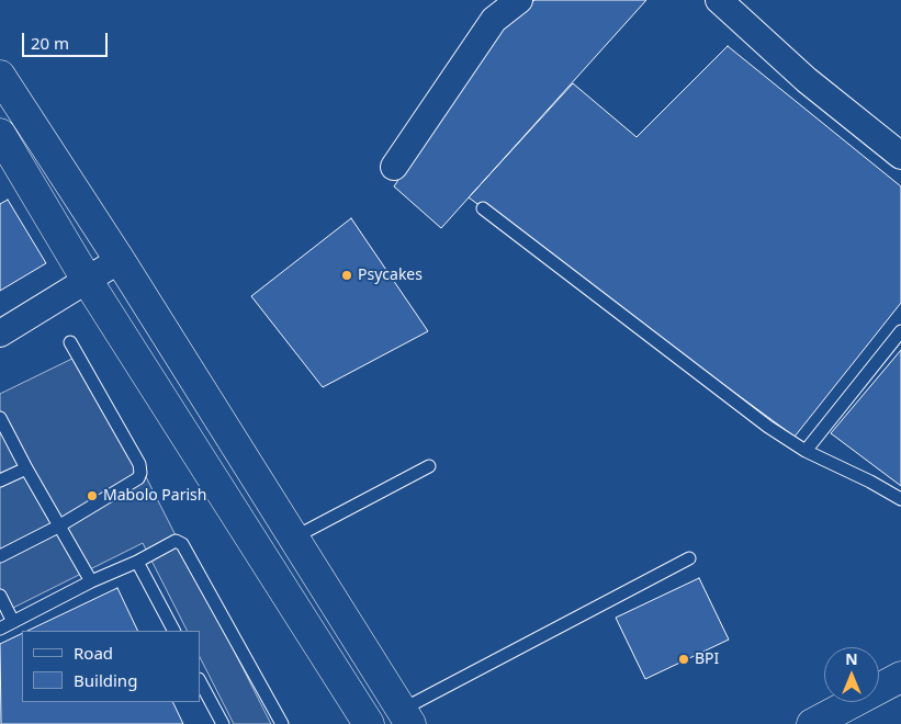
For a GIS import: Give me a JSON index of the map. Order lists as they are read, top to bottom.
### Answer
{
  "places": ["Psycakes", "Mabolo Parish", "BPI"],
  "legend": ["Road", "Building"],
  "scale_bar": "20 m",
  "north": "top"
}
